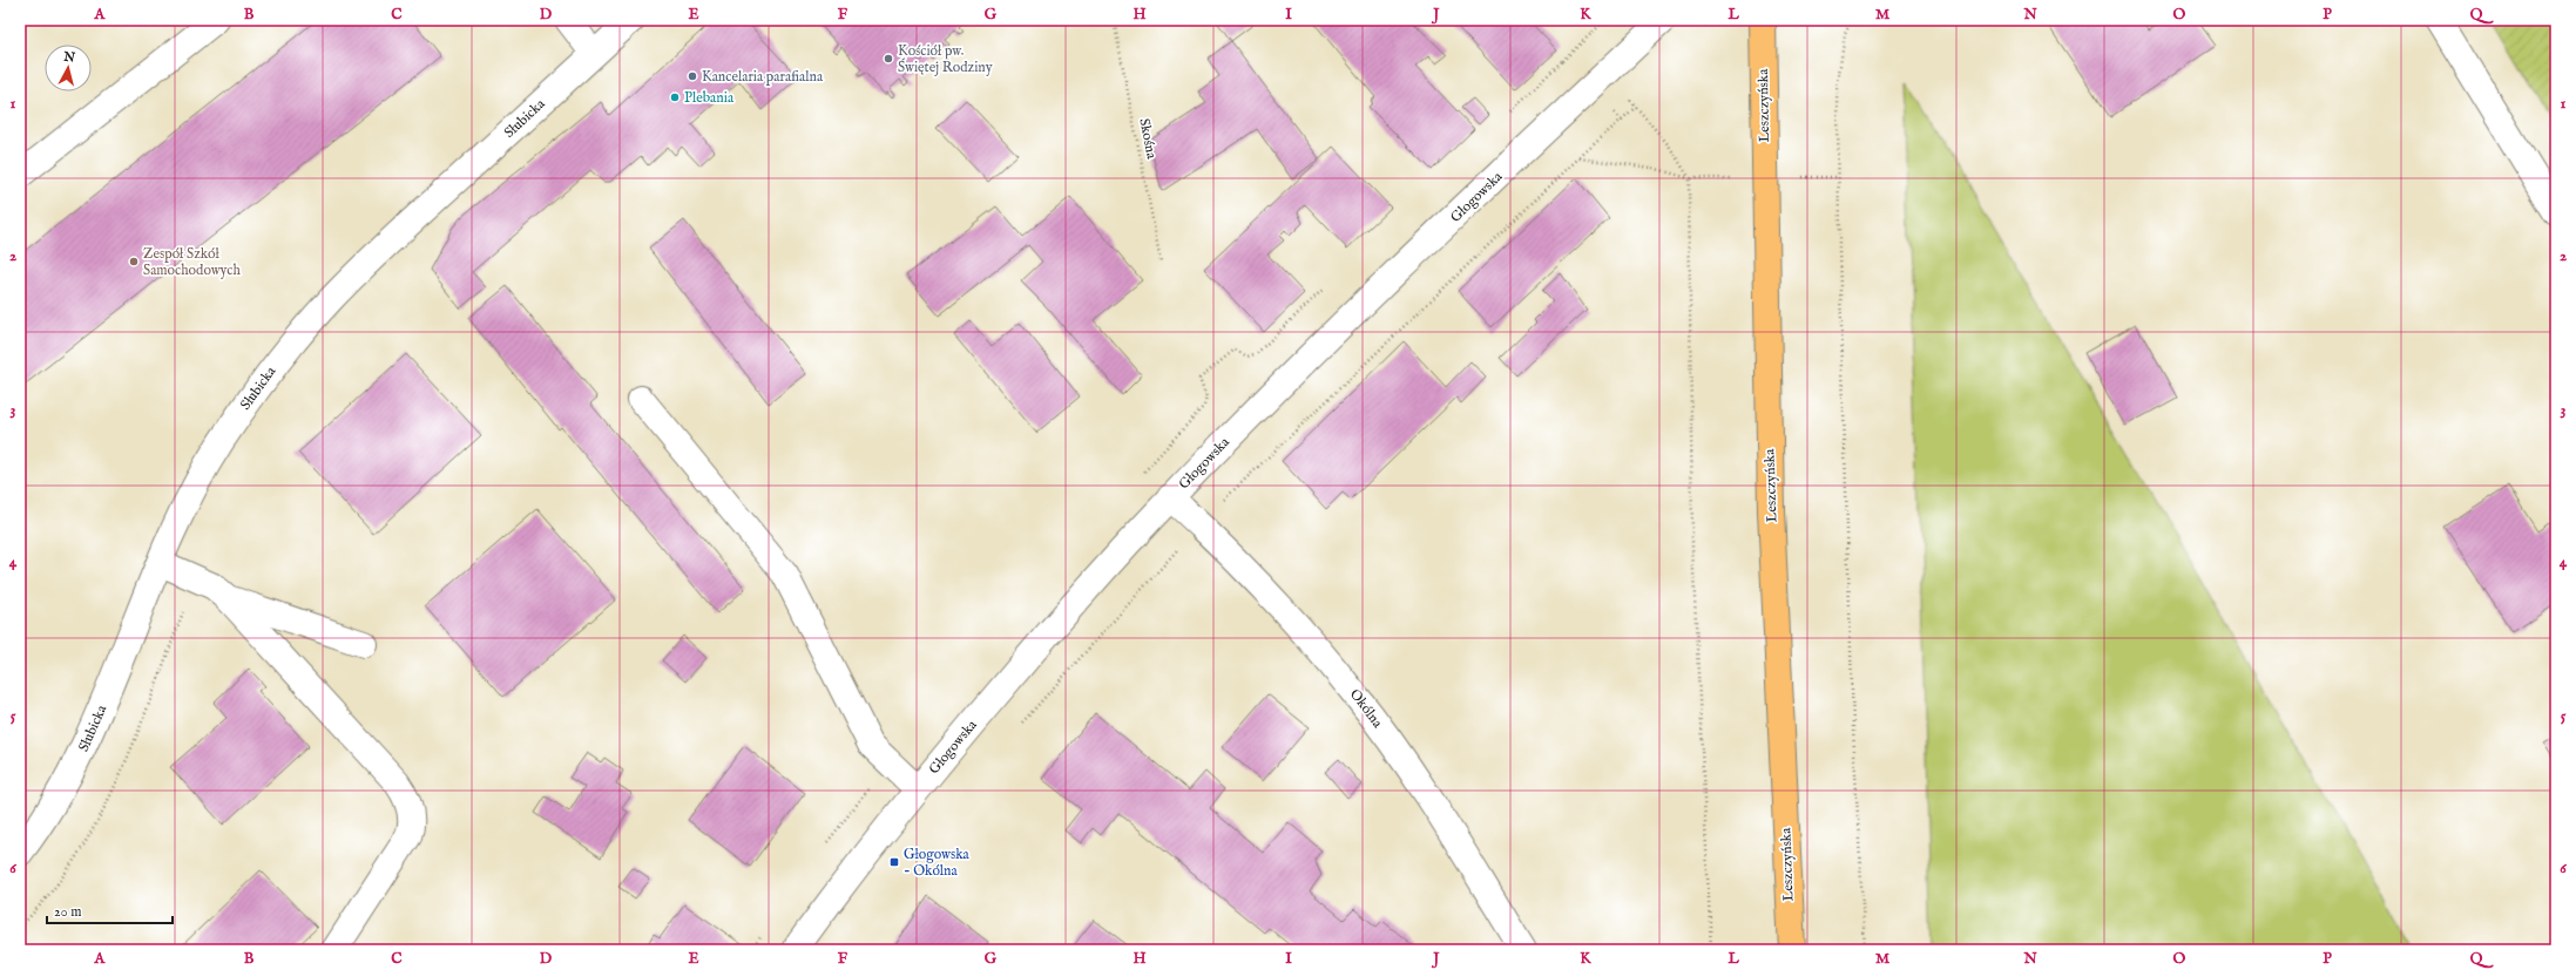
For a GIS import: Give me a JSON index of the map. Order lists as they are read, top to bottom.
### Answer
{
  "streets": {
    "main road": ["Leszczyńska"],
    "street": ["Słubicka", "Głogowska", "Okólna"],
    "path": ["Skośna"]
  },
  "crossings": [
    ["Głogowska", "Okólna"]
  ],
  "places": {
    "other": [
      "Kościół pw. Świętej Rodziny",
      "Kancelaria parafialna",
      "Plebania",
      "Zespół Szkół Samochodowych"
    ],
    "transit": ["Głogowska - Okólna"]
  },
  "scale_bar": "20 m",
  "north": "top",
  "grid": {
    "columns": [
      "A",
      "B",
      "C",
      "D",
      "E",
      "F",
      "G",
      "H",
      "I",
      "J",
      "K",
      "L",
      "M",
      "N",
      "O",
      "P",
      "Q"
    ],
    "rows": [
      "1",
      "2",
      "3",
      "4",
      "5",
      "6"
    ]
  }
}
